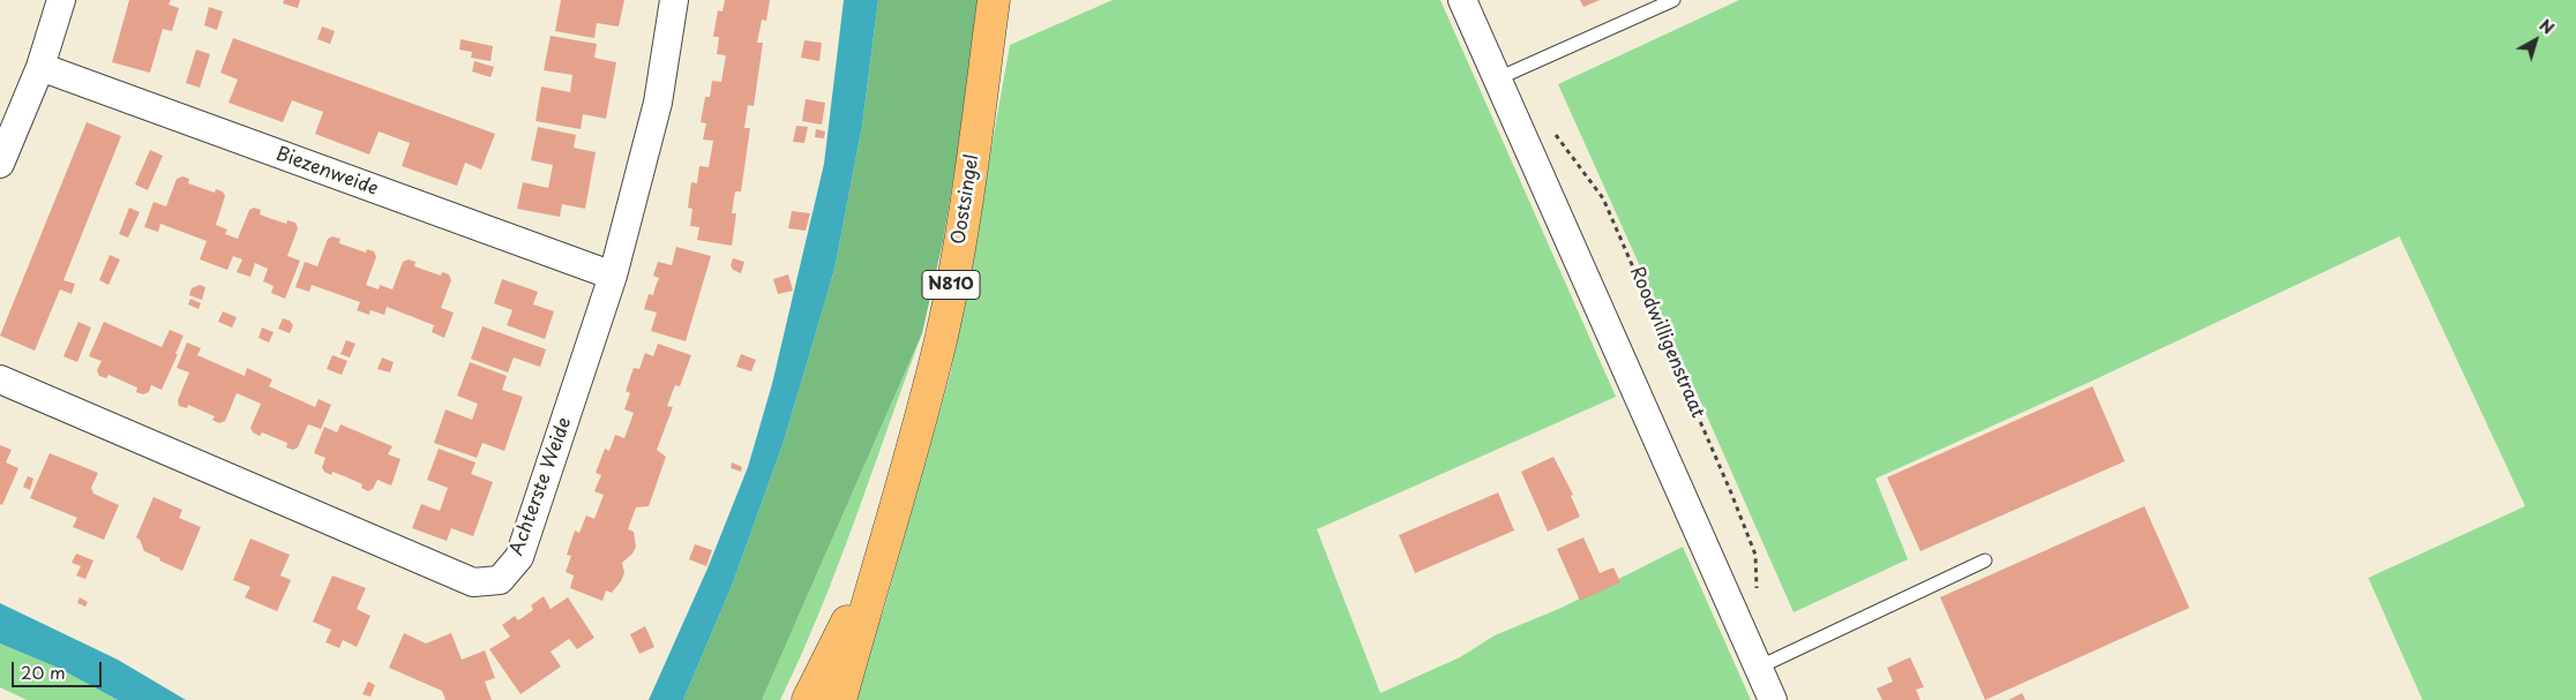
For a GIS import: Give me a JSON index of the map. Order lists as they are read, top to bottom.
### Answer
{
  "streets": {
    "main road": ["Oostsingel", "N810"],
    "street": ["Biezenweide", "Achterste Weide"],
    "path": ["Roodwilligenstraat"]
  },
  "crossings": [
    ["Biezenweide", "Achterste Weide"]
  ],
  "scale_bar": "20 m",
  "north": "top right"
}
